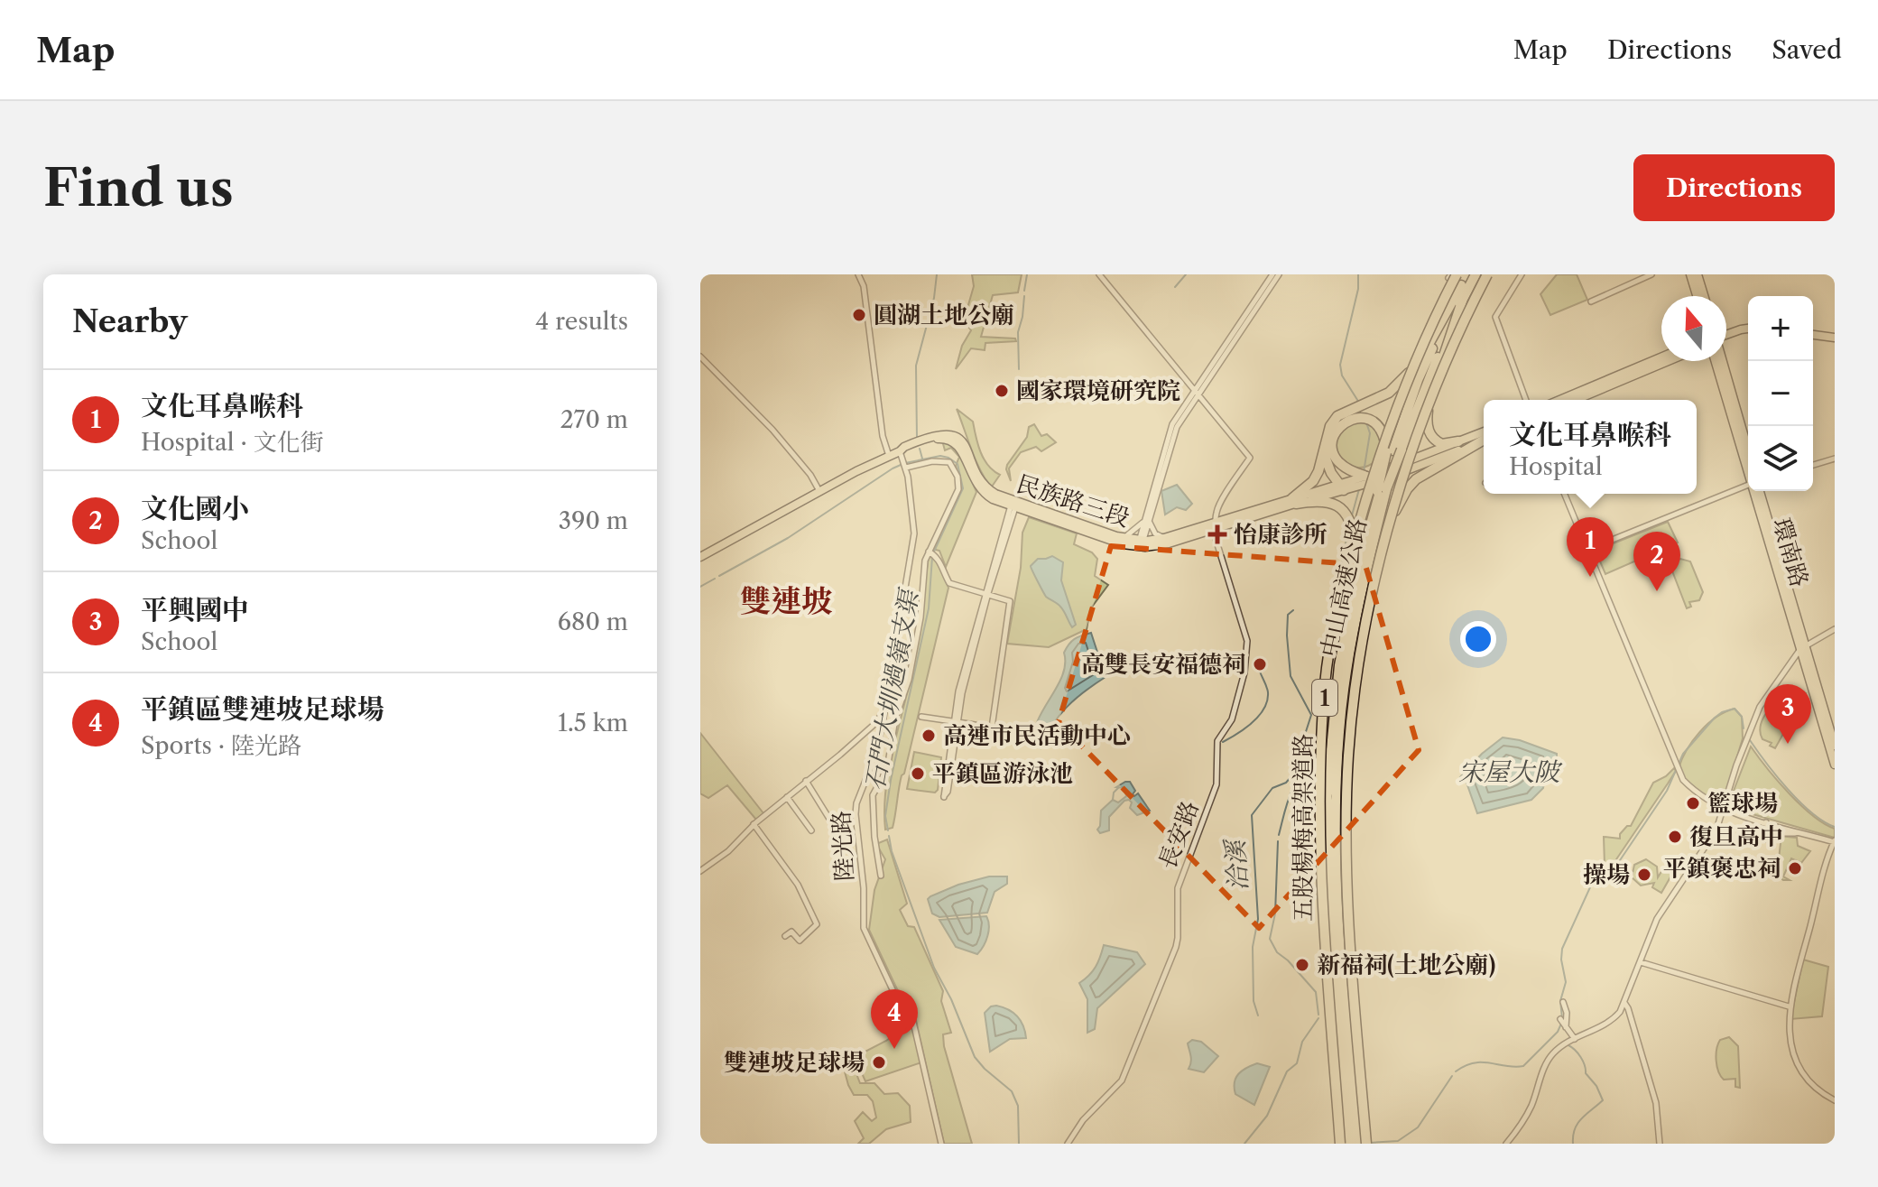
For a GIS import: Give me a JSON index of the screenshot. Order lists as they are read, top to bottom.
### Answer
{
  "streets": {
    "highway": ["中山高速公路", "1", "五股楊梅高架道路"],
    "main road": ["民族路三段", "環南路"],
    "street": ["長安路", "陸光路"]
  },
  "crossings": [
    ["民族路三段", "長安路"],
    ["民族路三段", "陸光路"]
  ],
  "districts": ["雙連坡"],
  "water": ["石門大圳過嶺支渠", "宋屋大陂", "洽溪"],
  "places": {
    "other": [
      "圓湖土地公廟",
      "國家環境研究院",
      "高雙長安福德祠",
      "高連市民活動中心",
      "平鎮區游泳池",
      "籃球場",
      "復旦高中",
      "平鎮褒忠祠",
      "操場",
      "新福祠(土地公廟)",
      "雙連坡足球場"
    ],
    "health": ["怡康診所"]
  },
  "north": "top",
  "page": {
    "header": "Map",
    "nav": ["Map", "Directions", "Saved"],
    "buttons": "Directions",
    "title": "Find us",
    "heading": ["Nearby", "4 results"],
    "map_buttons": ["+", "−"],
    "list": [
      {
        "mark": "1",
        "name": "文化耳鼻喉科",
        "note": "Hospital · 文化街",
        "value": "270 m"
      },
      {
        "mark": "2",
        "name": "文化國小",
        "note": "School",
        "value": "390 m"
      },
      {
        "mark": "3",
        "name": "平興國中",
        "note": "School",
        "value": "680 m"
      },
      {
        "mark": "4",
        "name": "平鎮區雙連坡足球場",
        "note": "Sports · 陸光路",
        "value": "1.5 km"
      }
    ],
    "popup": ["文化耳鼻喉科", "Hospital"],
    "pins": [
      "1",
      "2",
      "3",
      "4"
    ]
  }
}
